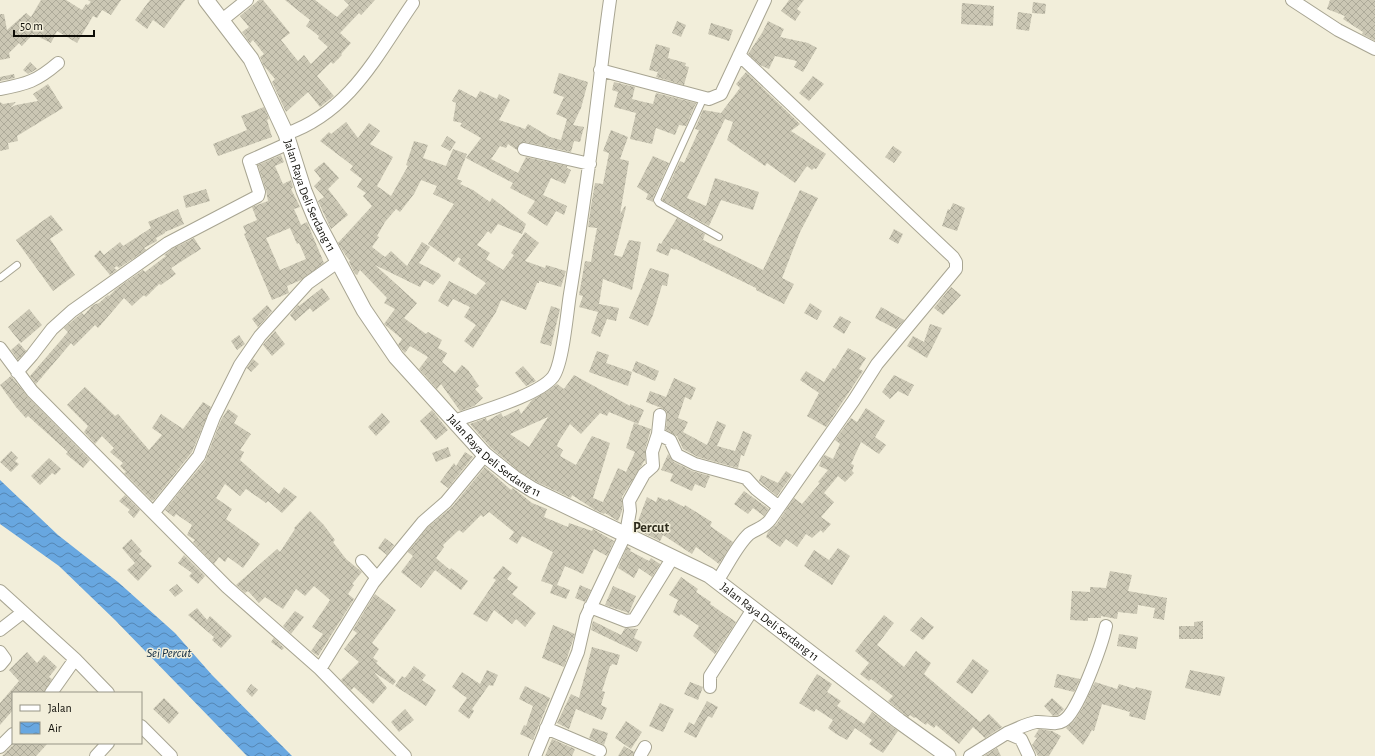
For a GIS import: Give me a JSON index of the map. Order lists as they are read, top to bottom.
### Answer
{
  "streets": {
    "street": ["Jalan Raya Deli Serdang 11"]
  },
  "districts": ["Percut"],
  "water": ["Sei Percut"],
  "legend": ["Jalan", "Air"],
  "scale_bar": "50 m"
}
